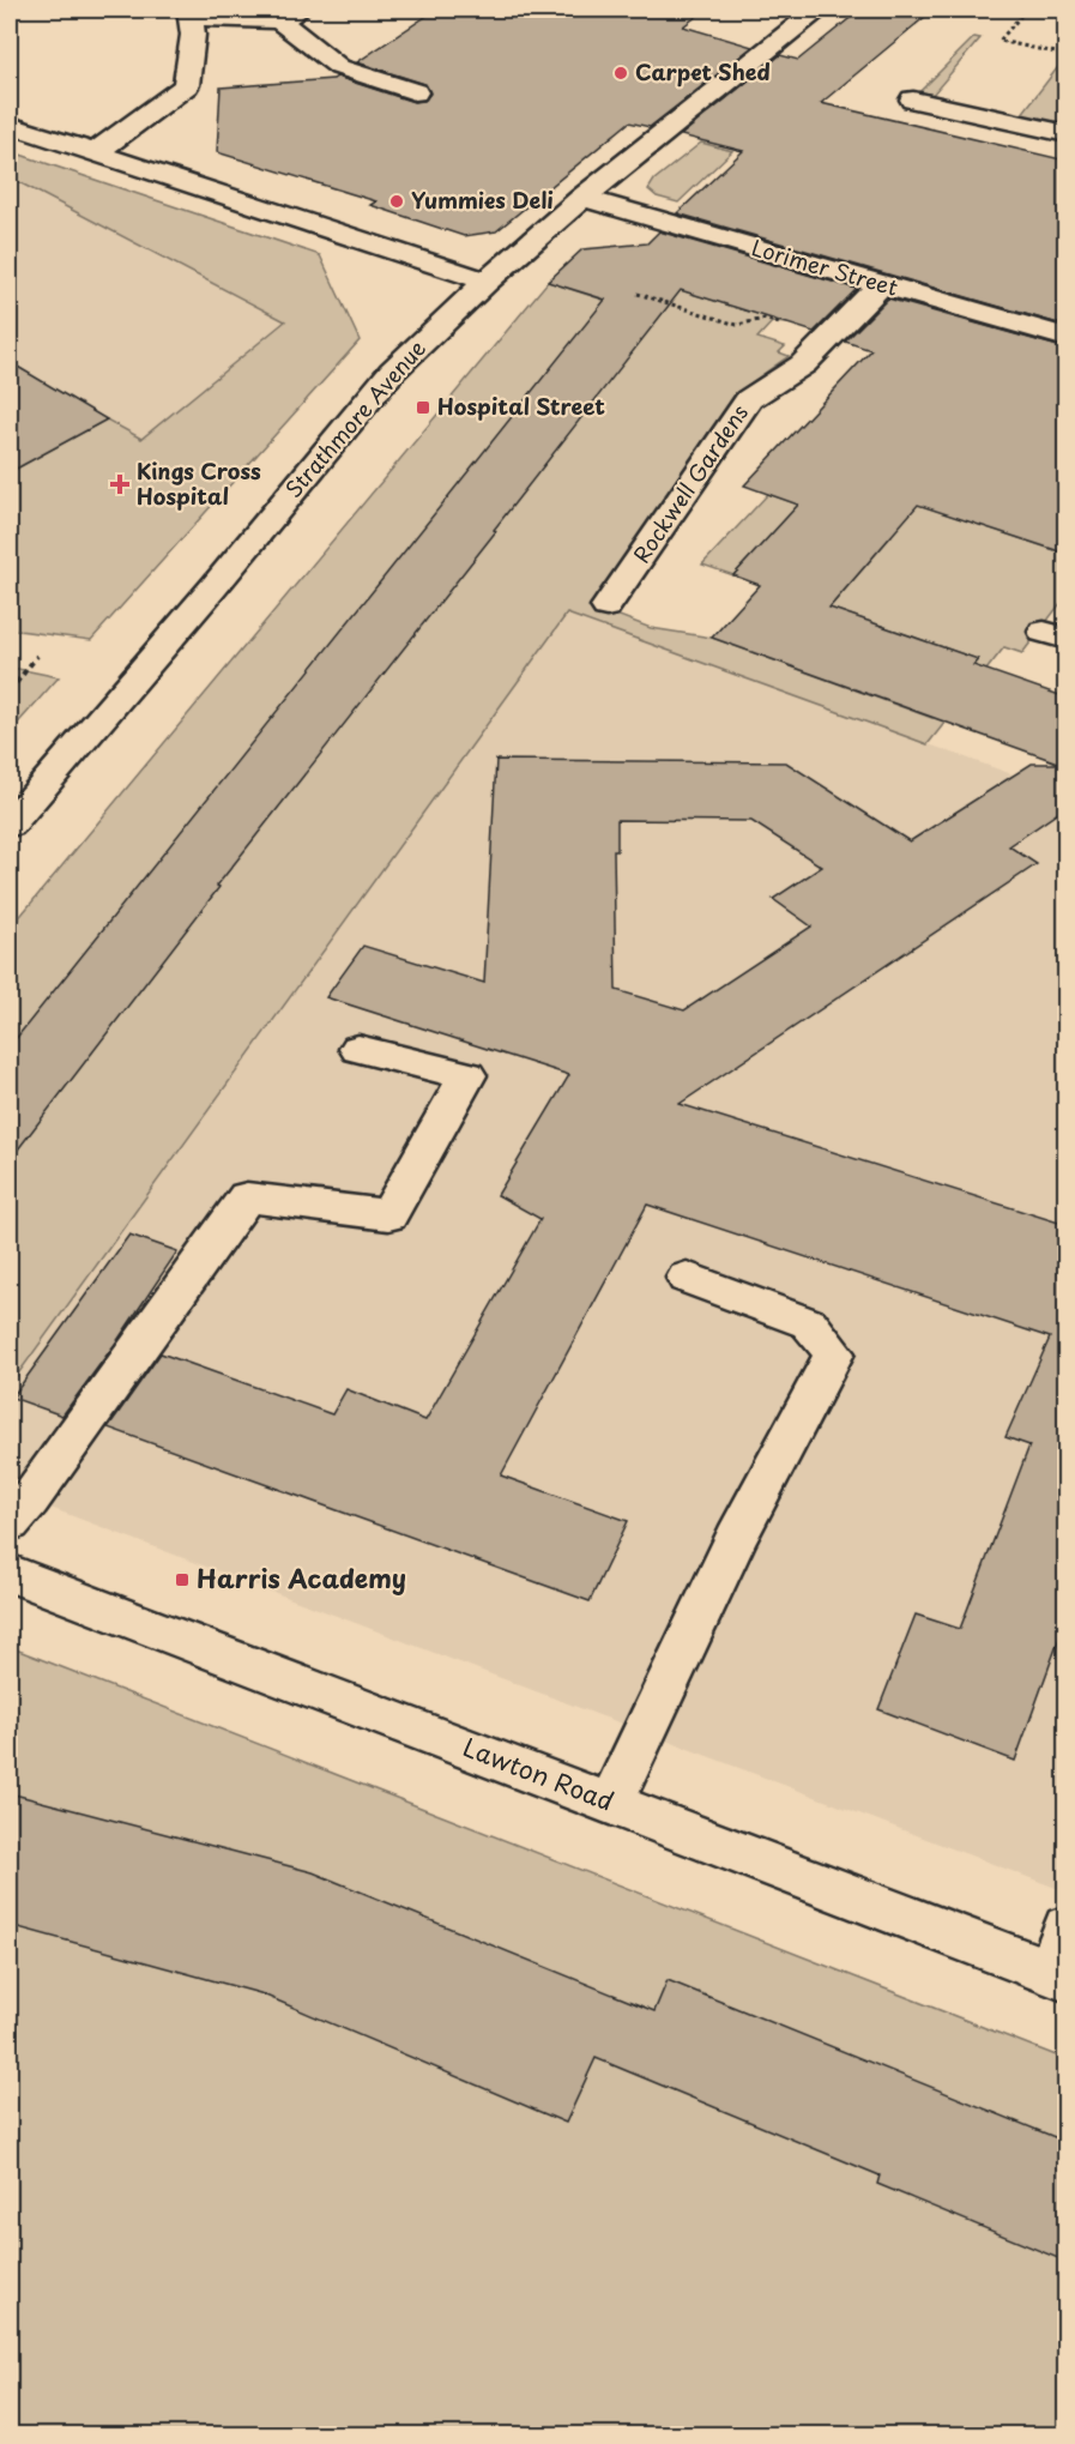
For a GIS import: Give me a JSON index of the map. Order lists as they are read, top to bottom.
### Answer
{
  "streets": {
    "street": [
      "Lorimer Street",
      "Strathmore Avenue",
      "Rockwell Gardens",
      "Lawton Road"
    ]
  },
  "crossings": [
    ["Lorimer Street", "Strathmore Avenue"],
    ["Lorimer Street", "Rockwell Gardens"]
  ],
  "places": {
    "other": ["Carpet Shed", "Yummies Deli"],
    "transit": ["Hospital Street", "Harris Academy"],
    "health": ["Kings Cross Hospital"]
  }
}
